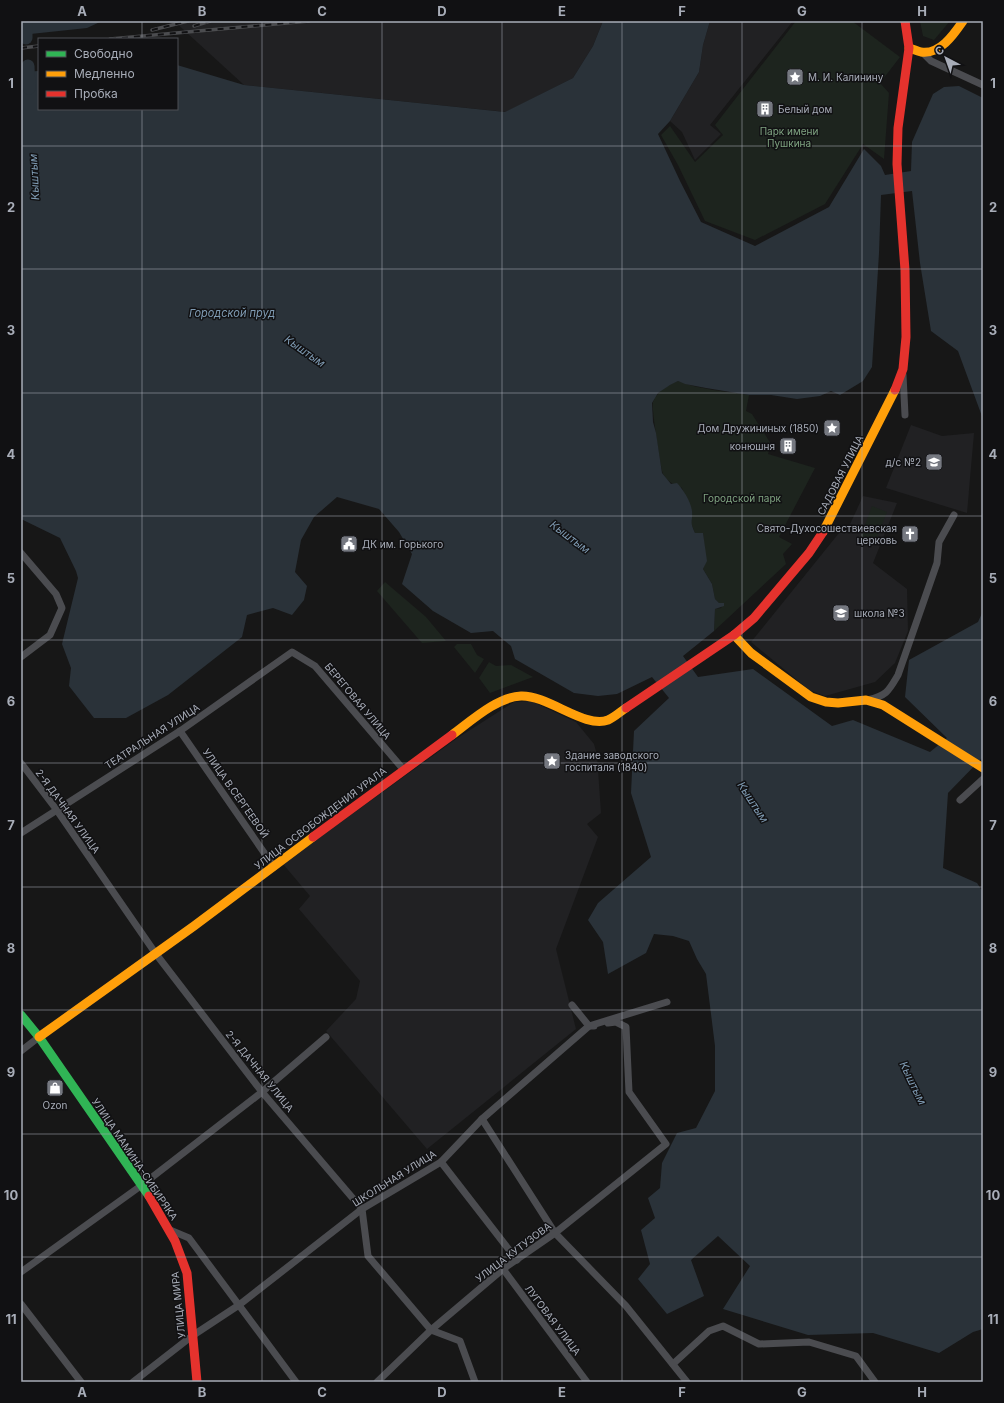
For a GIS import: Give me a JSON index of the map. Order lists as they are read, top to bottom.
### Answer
{
  "streets": {
    "main road": [
      "САДОВАЯ УЛИЦА",
      "УЛИЦА ОСВОБОЖДЕНИЯ УРАЛА",
      "УЛИЦА МАМИНА-СИБИРЯКА",
      "УЛИЦА МИРА"
    ],
    "street": [
      "БЕРЕГОВАЯ УЛИЦА",
      "ТЕАТРАЛЬНАЯ УЛИЦА",
      "УЛИЦА В.СЕРГЕЕВОЙ",
      "2-Я ДАЧНАЯ УЛИЦА",
      "ШКОЛЬНАЯ УЛИЦА",
      "УЛИЦА КУТУЗОВА",
      "ЛУГОВАЯ УЛИЦА"
    ]
  },
  "crossings": [
    ["САДОВАЯ УЛИЦА", "УЛИЦА ОСВОБОЖДЕНИЯ УРАЛА"],
    ["БЕРЕГОВАЯ УЛИЦА", "ТЕАТРАЛЬНАЯ УЛИЦА"],
    ["БЕРЕГОВАЯ УЛИЦА", "УЛИЦА ОСВОБОЖДЕНИЯ УРАЛА"],
    ["ТЕАТРАЛЬНАЯ УЛИЦА", "УЛИЦА В.СЕРГЕЕВОЙ"],
    ["ТЕАТРАЛЬНАЯ УЛИЦА", "2-Я ДАЧНАЯ УЛИЦА"],
    ["УЛИЦА В.СЕРГЕЕВОЙ", "УЛИЦА ОСВОБОЖДЕНИЯ УРАЛА"],
    ["2-Я ДАЧНАЯ УЛИЦА", "УЛИЦА ОСВОБОЖДЕНИЯ УРАЛА"],
    ["2-Я ДАЧНАЯ УЛИЦА", "ШКОЛЬНАЯ УЛИЦА"],
    ["УЛИЦА ОСВОБОЖДЕНИЯ УРАЛА", "УЛИЦА МАМИНА-СИБИРЯКА"],
    ["УЛИЦА МАМИНА-СИБИРЯКА", "ШКОЛЬНАЯ УЛИЦА"],
    ["УЛИЦА МАМИНА-СИБИРЯКА", "УЛИЦА МИРА"],
    ["ШКОЛЬНАЯ УЛИЦА", "УЛИЦА КУТУЗОВА"],
    ["ШКОЛЬНАЯ УЛИЦА", "УЛИЦА МИРА"],
    ["УЛИЦА КУТУЗОВА", "ЛУГОВАЯ УЛИЦА"]
  ],
  "water": ["Кыштым", "Городской пруд"],
  "parks": ["Парк имени Пушкина", "Городской парк"],
  "places": {
    "place": ["М. И. Калинину", "Дом Дружининых (1850)", "Здание заводского госпиталя (1840)"],
    "building": ["Белый дом", "конюшня"],
    "school or university": ["д/с №2", "школа №3"],
    "church": ["Свято-Духосошествиевская церковь"],
    "public building": ["ДК им. Горького"],
    "shop": ["Ozon"]
  },
  "legend": ["Свободно", "Медленно", "Пробка"],
  "north": "top left",
  "grid": {
    "columns": [
      "A",
      "B",
      "C",
      "D",
      "E",
      "F",
      "G",
      "H"
    ],
    "rows": [
      "1",
      "2",
      "3",
      "4",
      "5",
      "6",
      "7",
      "8",
      "9",
      "10",
      "11"
    ]
  }
}
